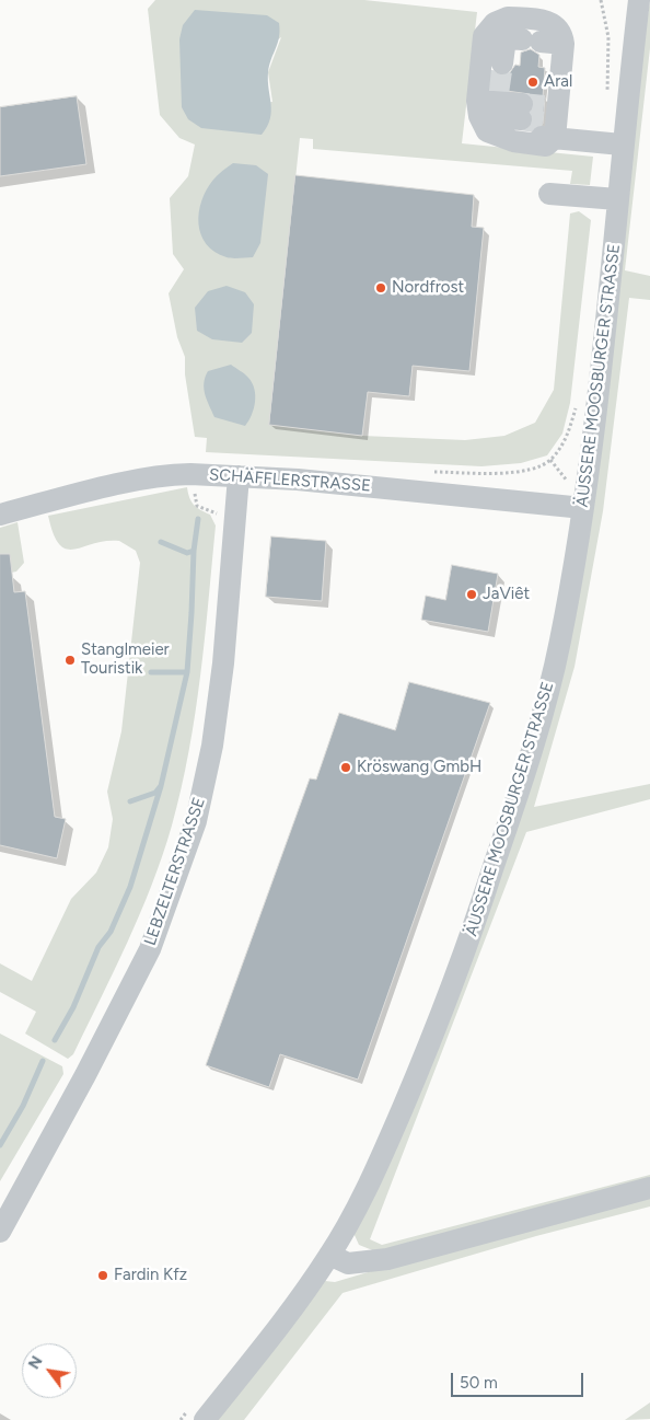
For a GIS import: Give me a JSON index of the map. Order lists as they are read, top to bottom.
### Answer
{
  "streets": {
    "street": ["ÄUSSERE MOOSBURGER STRASSE", "SCHÄFFLERSTRASSE", "LEBZELTERSTRASSE"]
  },
  "crossings": [
    ["ÄUSSERE MOOSBURGER STRASSE", "SCHÄFFLERSTRASSE"],
    ["SCHÄFFLERSTRASSE", "LEBZELTERSTRASSE"]
  ],
  "places": [
    "Aral",
    "Nordfrost",
    "JaViêt",
    "Stanglmeier Touristik",
    "Kröswang GmbH",
    "Fardin Kfz"
  ],
  "scale_bar": "50 m",
  "north": "top left"
}
